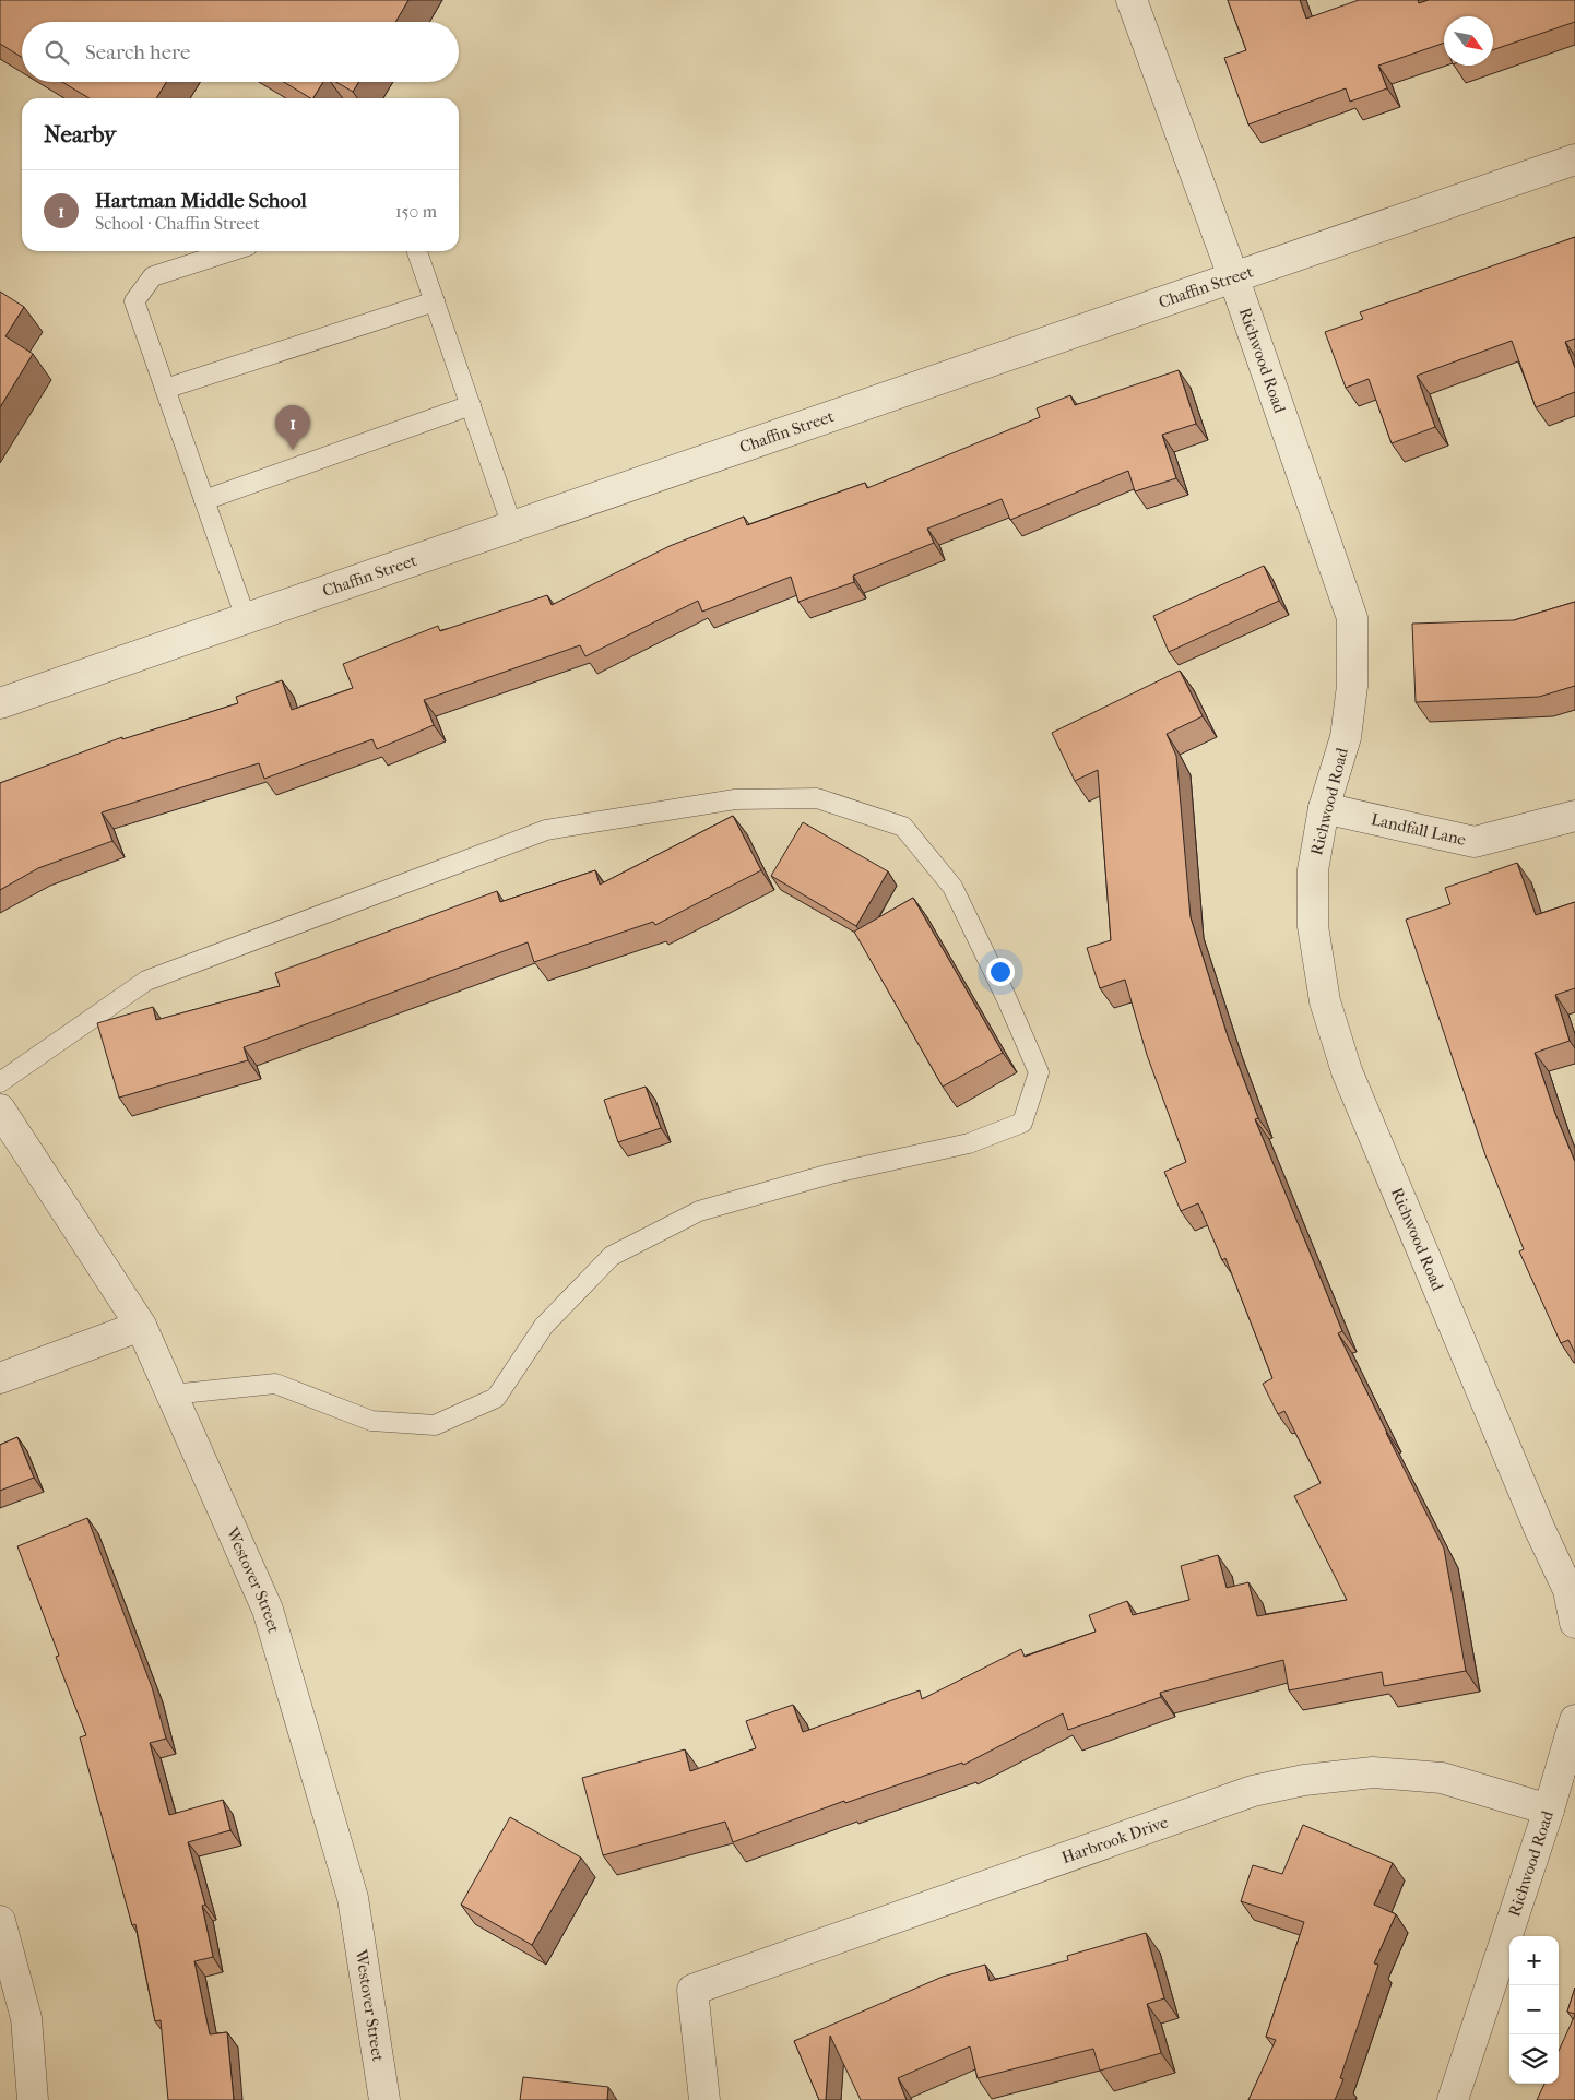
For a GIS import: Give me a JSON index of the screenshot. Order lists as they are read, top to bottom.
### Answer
{
  "streets": {
    "street": [
      "Chaffin Street",
      "Richwood Road",
      "Landfall Lane",
      "Westover Street",
      "Harbrook Drive"
    ]
  },
  "crossings": [
    ["Chaffin Street", "Richwood Road"],
    ["Richwood Road", "Landfall Lane"],
    ["Richwood Road", "Harbrook Drive"]
  ],
  "north": "bottom right",
  "page": {
    "search": "Search here",
    "heading": "Nearby",
    "list": [
      {
        "mark": "1",
        "name": "Hartman Middle School",
        "note": "School · Chaffin Street",
        "value": "150 m"
      }
    ],
    "pins": "1",
    "map_buttons": ["+", "−"]
  }
}
